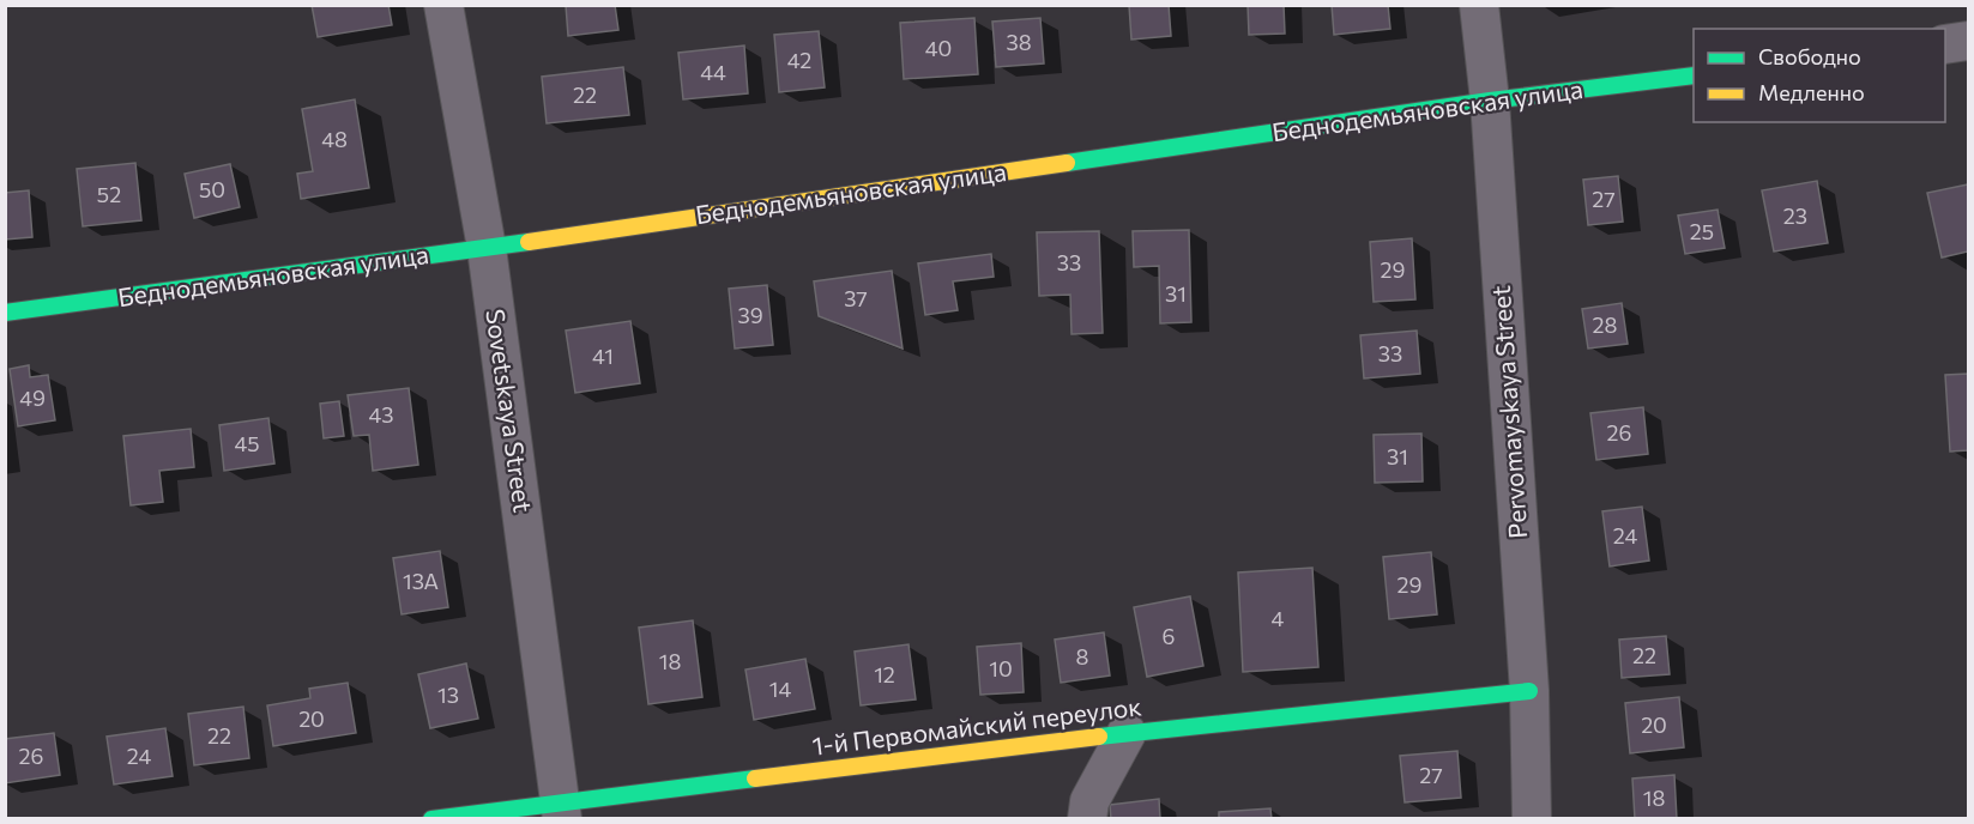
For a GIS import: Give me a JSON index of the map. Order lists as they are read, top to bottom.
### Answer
{
  "streets": {
    "street": [
      "Беднодемьяновская улица",
      "Sovetskaya Street",
      "Pervomayskaya Street",
      "1-й Первомайский переулок"
    ]
  },
  "crossings": [
    ["Беднодемьяновская улица", "Sovetskaya Street"],
    ["Беднодемьяновская улица", "Pervomayskaya Street"],
    ["Sovetskaya Street", "1-й Первомайский переулок"],
    ["Pervomayskaya Street", "1-й Первомайский переулок"]
  ],
  "house_numbers": [
    "38",
    "40",
    "42",
    "44",
    "22",
    "48",
    "50",
    "52",
    "27",
    "23",
    "25",
    "33",
    "29",
    "31",
    "37",
    "39",
    "28",
    "33",
    "41",
    "49",
    "43",
    "26",
    "45",
    "31",
    "24",
    "13А",
    "29",
    "4",
    "6",
    "22",
    "8",
    "18",
    "10",
    "12",
    "14",
    "13",
    "20",
    "20",
    "22",
    "26",
    "24",
    "27",
    "18"
  ],
  "legend": ["Свободно", "Медленно"]
}
